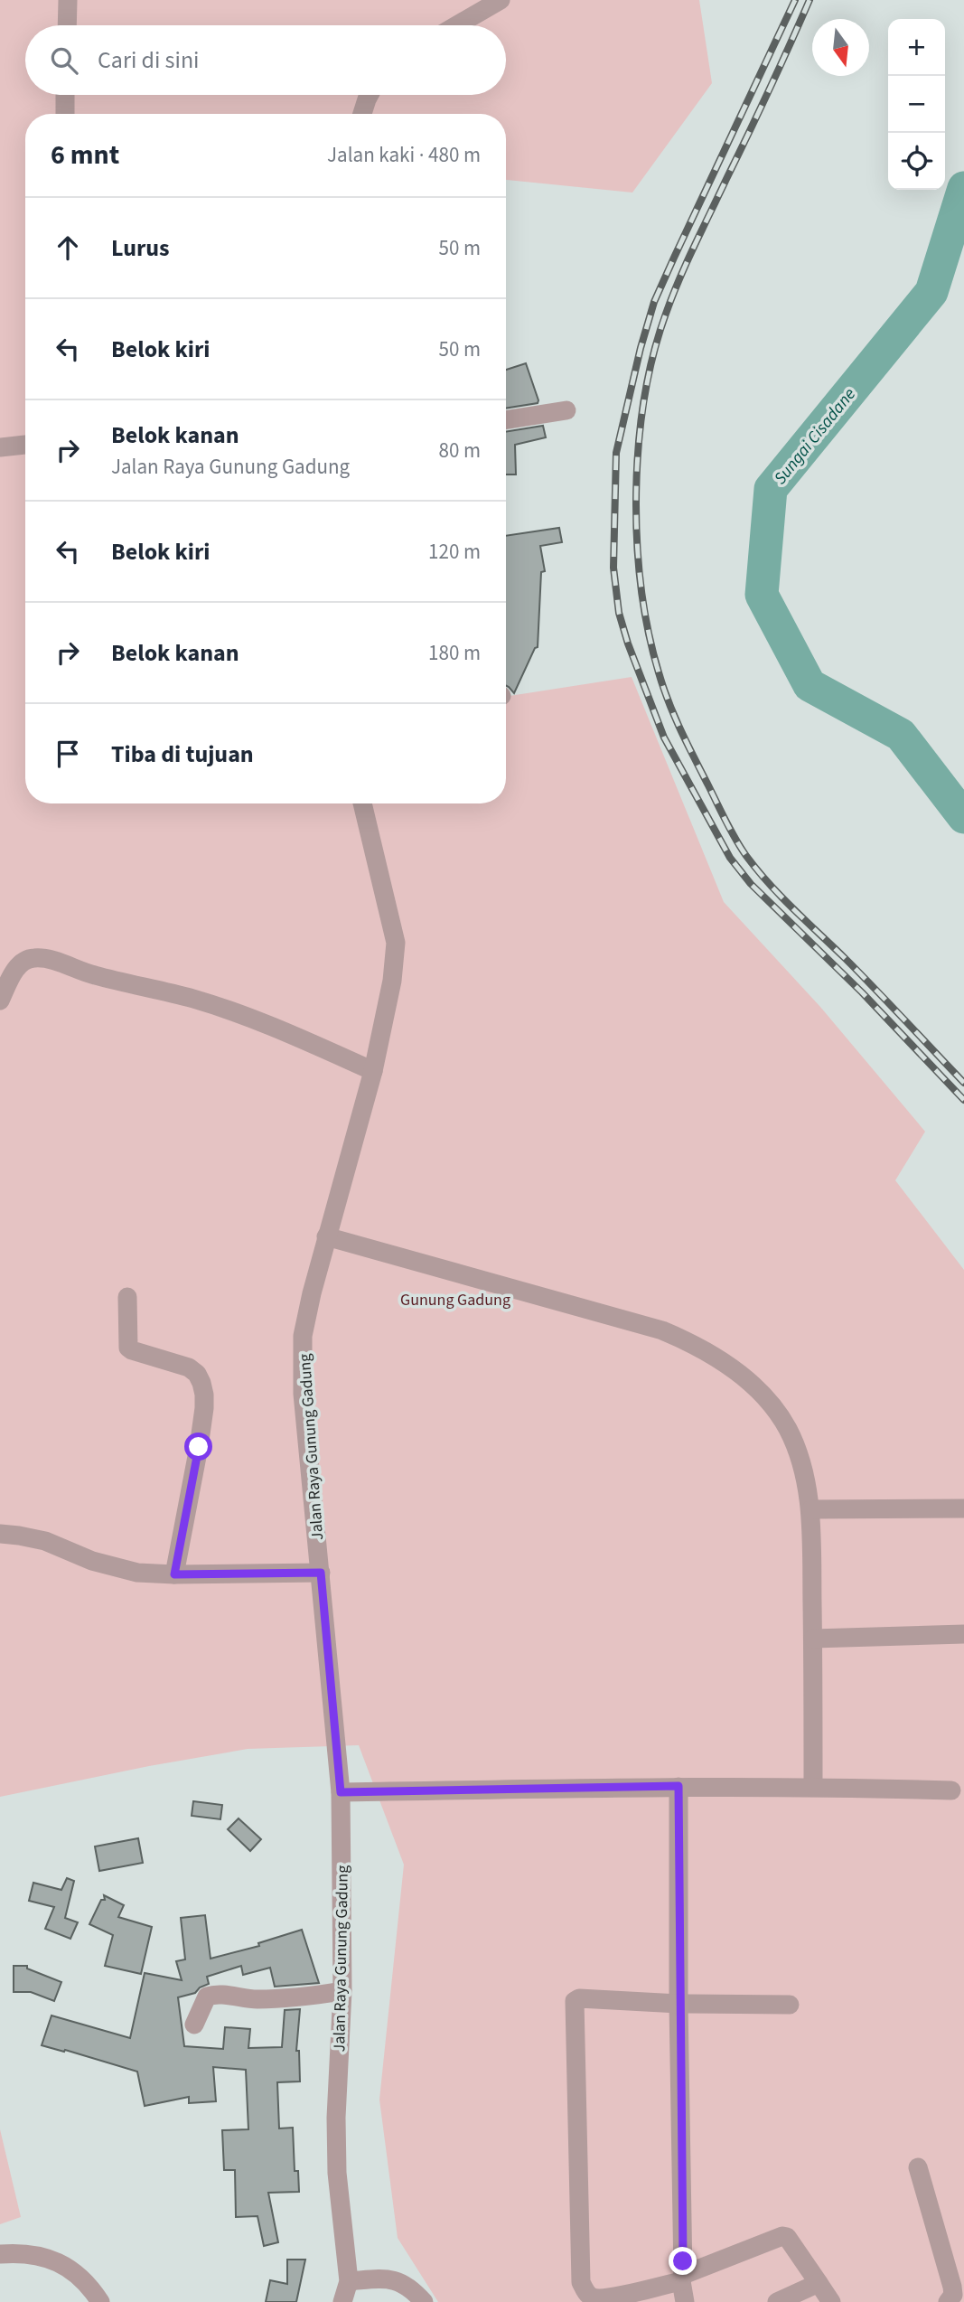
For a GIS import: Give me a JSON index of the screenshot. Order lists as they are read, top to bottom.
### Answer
{
  "streets": {
    "street": ["Jalan Raya Gunung Gadung"]
  },
  "water": ["Sungai Cisadane"],
  "parks": ["Gunung Gadung"],
  "north": "bottom",
  "page": {
    "map_buttons": ["+", "−"],
    "search": "Cari di sini",
    "heading": ["6 mnt", "Jalan kaki · 480 m"],
    "list": [
      ["Lurus", "50 m"],
      ["Belok kiri", "50 m"],
      ["Belok kanan", "Jalan Raya Gunung Gadung", "80 m"],
      ["Belok kiri", "120 m"],
      ["Belok kanan", "180 m"],
      "Tiba di tujuan"
    ]
  }
}
